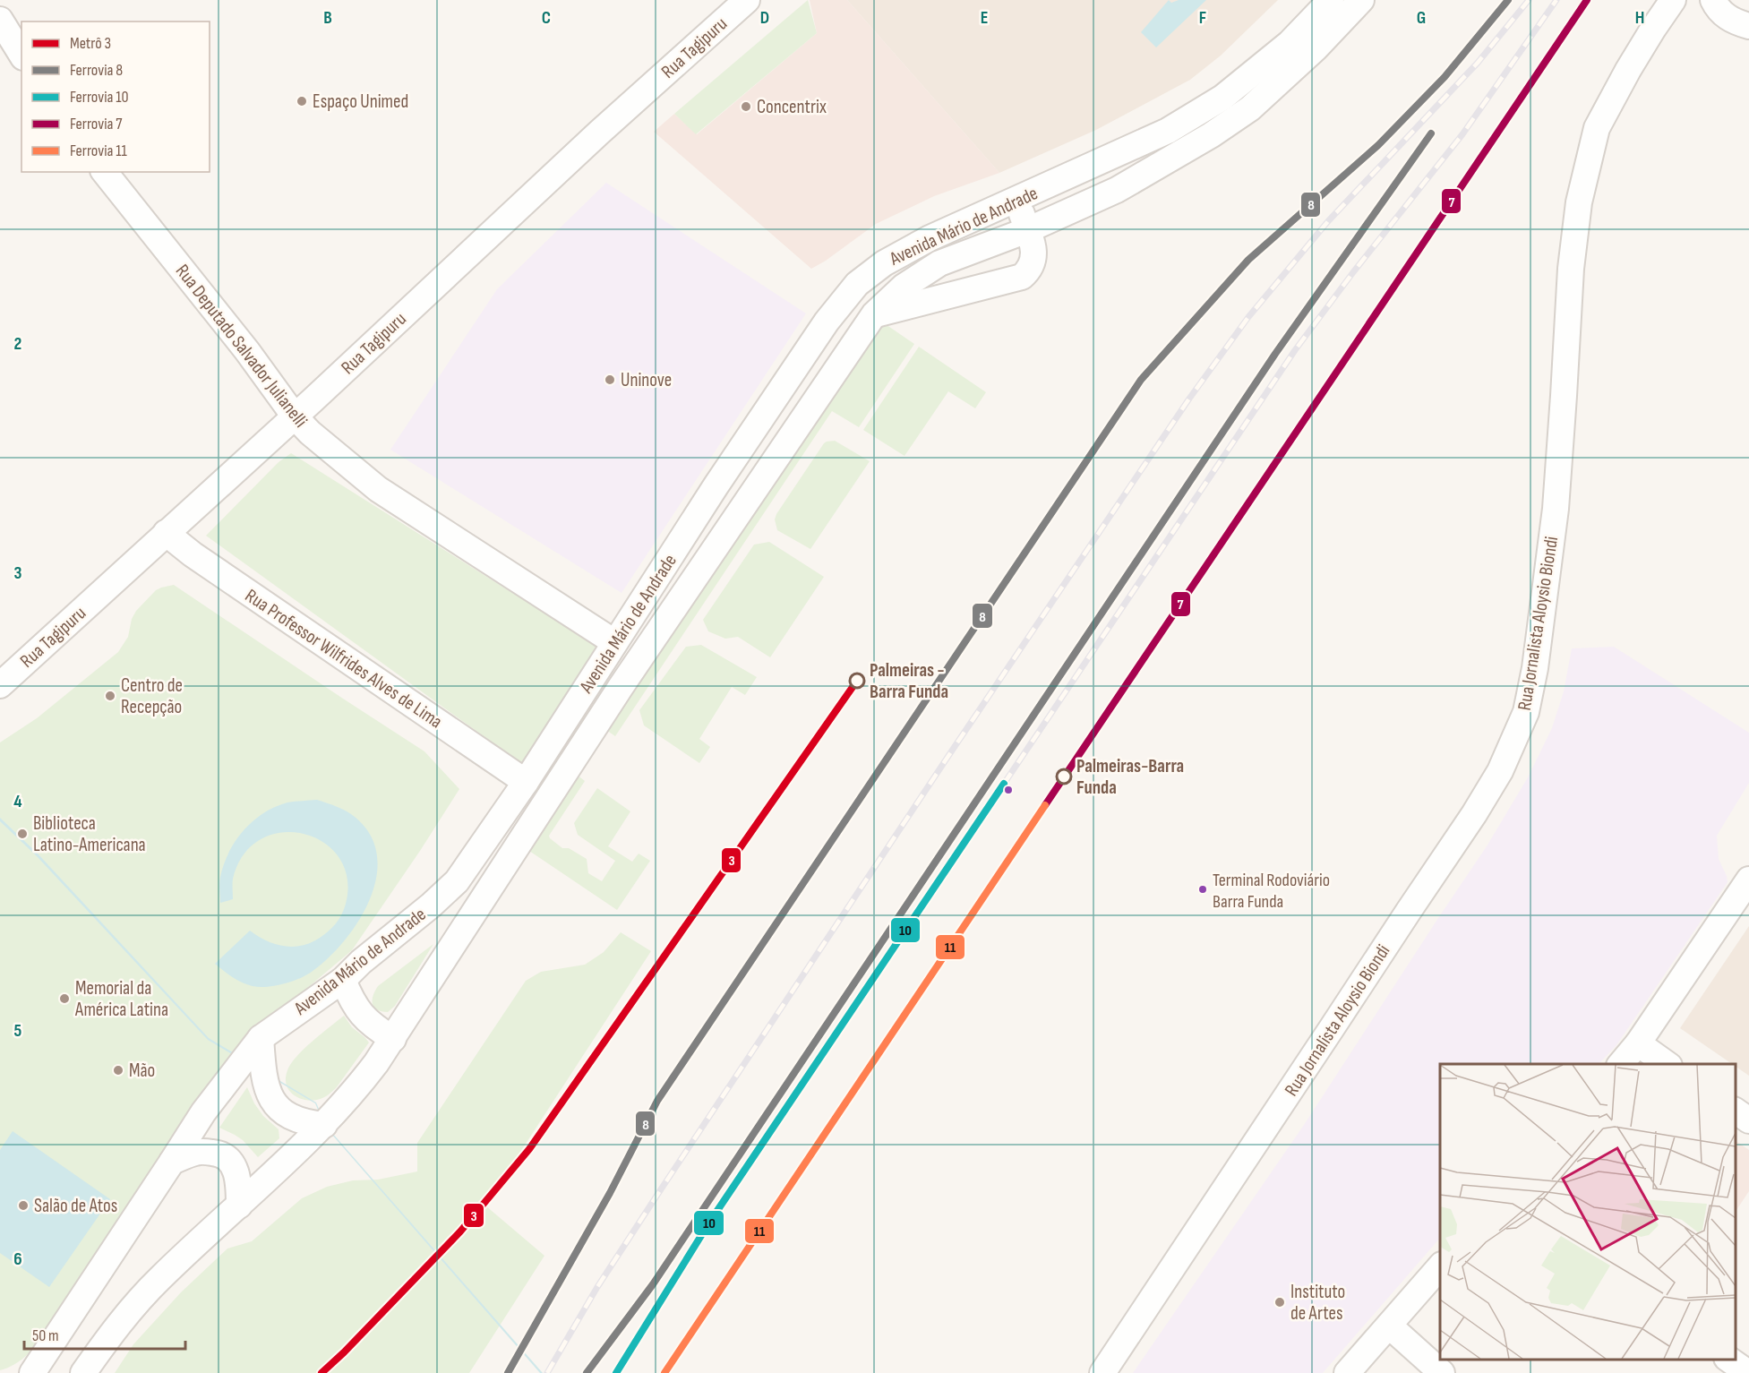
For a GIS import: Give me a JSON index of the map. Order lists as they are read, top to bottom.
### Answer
{
  "streets": {
    "street": [
      "Rua Tagipuru",
      "Avenida Mário de Andrade",
      "Rua Deputado Salvador Julianelli",
      "Rua Jornalista Aloysio Biondi",
      "Rua Professor Wilfrides Alves de Lima"
    ]
  },
  "crossings": [
    ["Rua Tagipuru", "Rua Deputado Salvador Julianelli"],
    ["Rua Tagipuru", "Rua Professor Wilfrides Alves de Lima"],
    ["Avenida Mário de Andrade", "Rua Deputado Salvador Julianelli"],
    ["Avenida Mário de Andrade", "Rua Professor Wilfrides Alves de Lima"]
  ],
  "places": [
    "Espaço Unimed",
    "Concentrix",
    "Uninove",
    "Palmeiras - Barra Funda",
    "Centro de Recepção",
    "Palmeiras-Barra Funda",
    "Biblioteca Latino-Americana",
    "Terminal Rodoviário Barra Funda",
    "Memorial da América Latina",
    "Mão",
    "Salão de Atos",
    "Instituto de Artes"
  ],
  "lines": [
    "rail line 8",
    "rail line 7",
    "metro line 3",
    "rail line 10",
    "rail line 11"
  ],
  "legend": [
    "Metrô 3",
    "Ferrovia 8",
    "Ferrovia 10",
    "Ferrovia 7",
    "Ferrovia 11"
  ],
  "scale_bar": "50 m",
  "grid": {
    "columns": [
      "B",
      "C",
      "D",
      "E",
      "F",
      "G",
      "H"
    ],
    "rows": [
      "2",
      "3",
      "4",
      "5",
      "6"
    ]
  }
}
